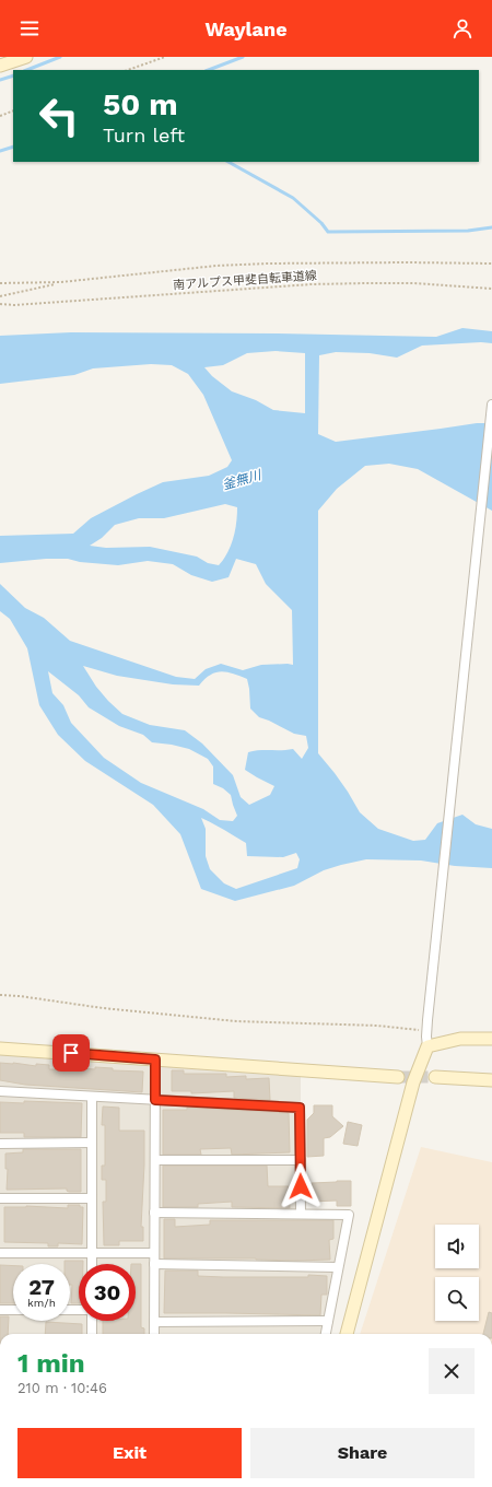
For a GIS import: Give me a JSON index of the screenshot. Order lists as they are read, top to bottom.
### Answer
{
  "streets": {
    "path": ["南アルプス甲斐自転車道線"]
  },
  "water": ["釜無川"],
  "page": {
    "header": "Waylane",
    "turn": ["50 m", "Turn left"],
    "speed": "27 km/h",
    "limit": "30",
    "heading": ["1 min", "210 m · 10:46"],
    "buttons": ["Exit", "Share"]
  }
}
